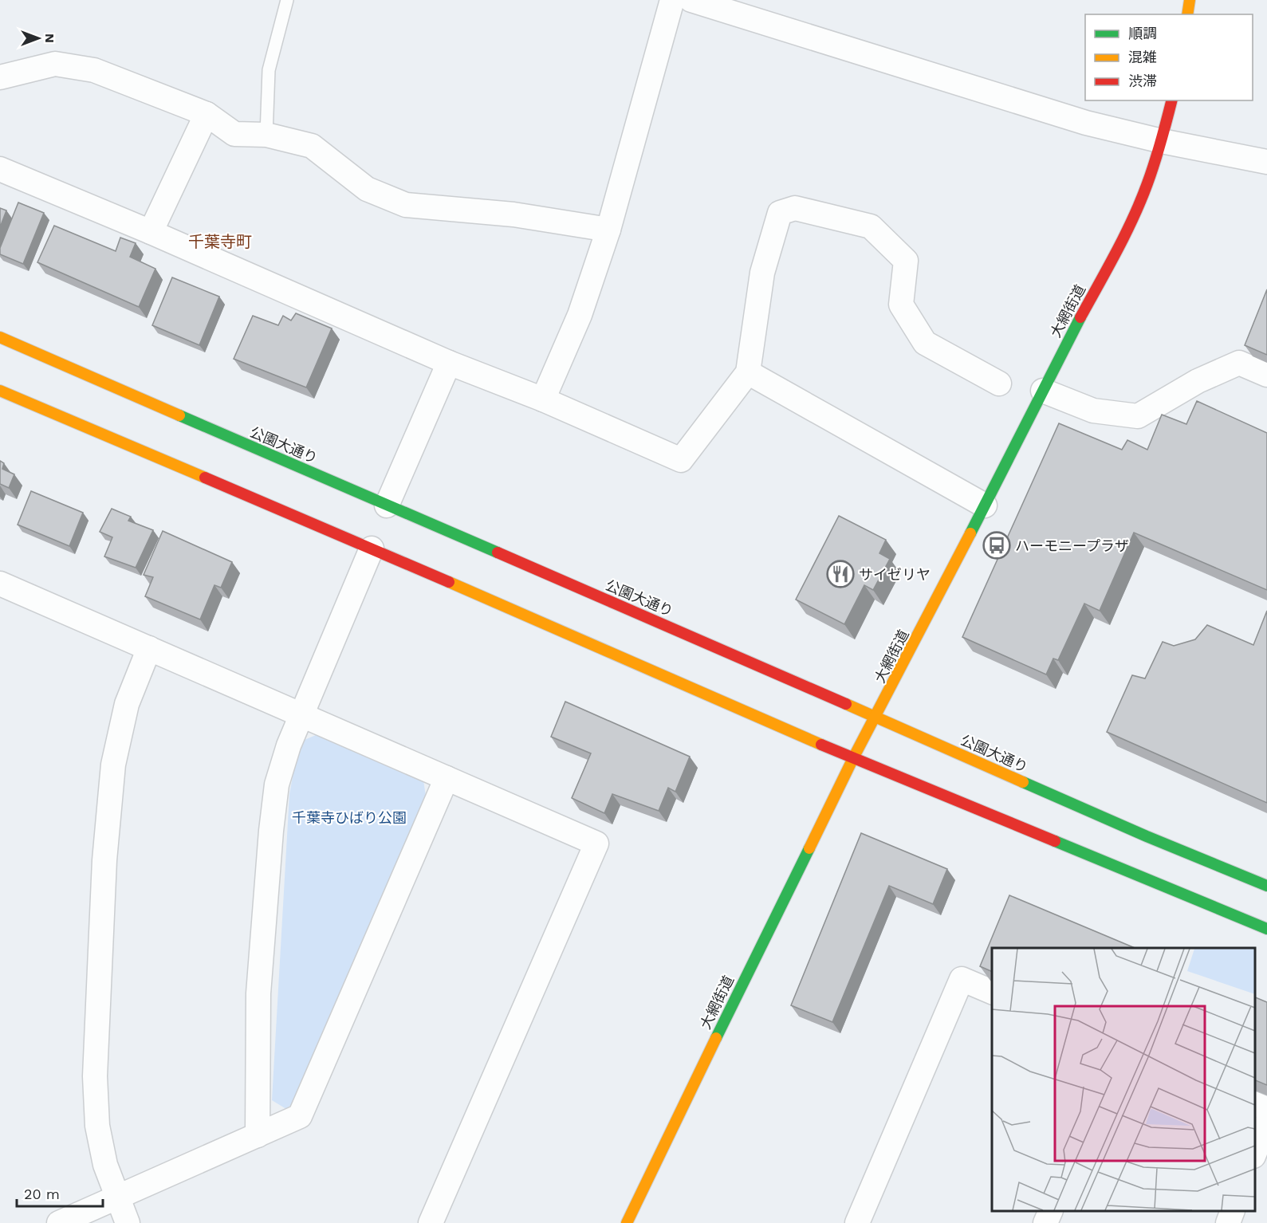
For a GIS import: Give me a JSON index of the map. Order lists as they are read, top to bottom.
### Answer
{
  "streets": {
    "street": ["大網街道", "公園大通り"]
  },
  "crossings": [
    ["大網街道", "公園大通り"]
  ],
  "districts": ["千葉寺町"],
  "parks": ["千葉寺ひばり公園"],
  "places": {
    "bus stop": ["ハーモニープラザ"],
    "restaurant": ["サイゼリヤ"]
  },
  "legend": ["順調", "混雑", "渋滞"],
  "scale_bar": "20 m",
  "north": "right"
}
